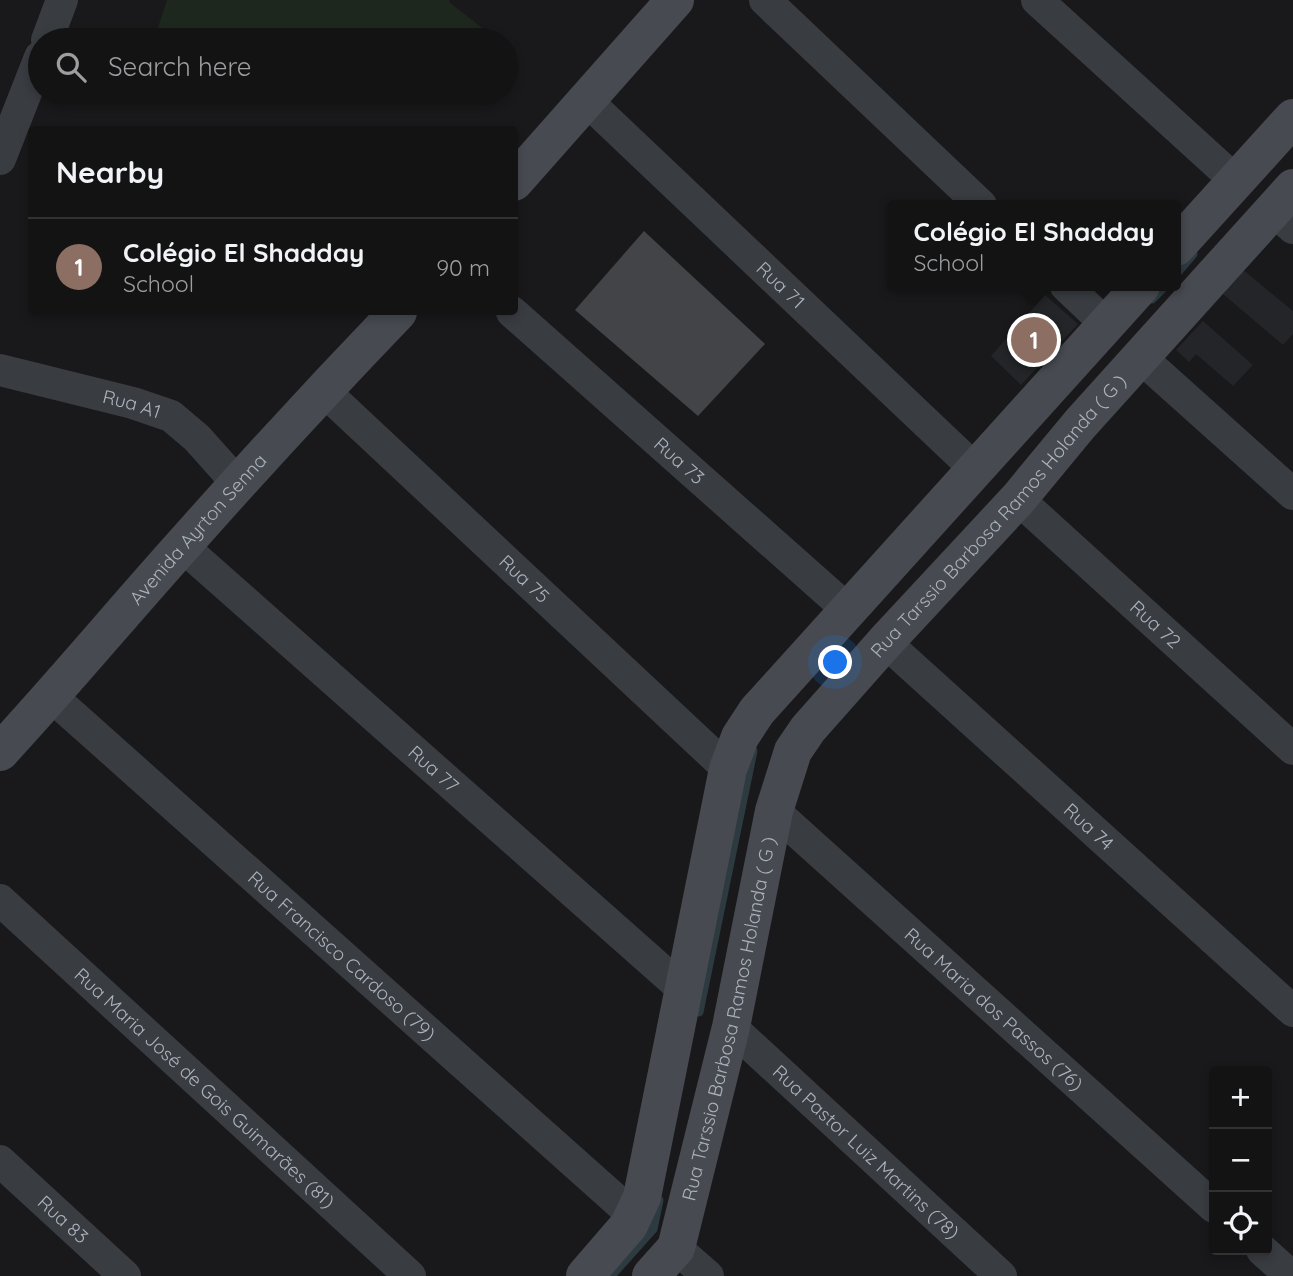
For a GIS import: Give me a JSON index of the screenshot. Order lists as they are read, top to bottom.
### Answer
{
  "streets": {
    "street": [
      "Rua 71",
      "Rua A1",
      "Rua 73",
      "Rua Tarssio Barbosa Ramos Holanda ( G )",
      "Avenida Ayrton Senna",
      "Rua 75",
      "Rua 72",
      "Rua 77",
      "Rua 74",
      "Rua Francisco Cardoso (79)",
      "Rua Maria dos Passos (76)",
      "Rua Maria José de Gois Guimarães (81)",
      "Rua Pastor Luiz Martins (78)",
      "Rua 83"
    ]
  },
  "crossings": [
    ["Rua A1", "Avenida Ayrton Senna"],
    ["Rua Tarssio Barbosa Ramos Holanda ( G )", "Rua 72"],
    ["Rua Tarssio Barbosa Ramos Holanda ( G )", "Rua 74"],
    ["Rua Tarssio Barbosa Ramos Holanda ( G )", "Rua Maria dos Passos (76)"],
    ["Rua Tarssio Barbosa Ramos Holanda ( G )", "Rua Pastor Luiz Martins (78)"],
    ["Avenida Ayrton Senna", "Rua 75"],
    ["Avenida Ayrton Senna", "Rua 77"],
    ["Avenida Ayrton Senna", "Rua Francisco Cardoso (79)"]
  ],
  "page": {
    "search": "Search here",
    "heading": "Nearby",
    "popup": ["Colégio El Shadday", "School"],
    "list": [
      {
        "mark": "1",
        "name": "Colégio El Shadday",
        "note": "School",
        "value": "90 m"
      }
    ],
    "pins": "1",
    "map_buttons": ["+", "−"]
  }
}
